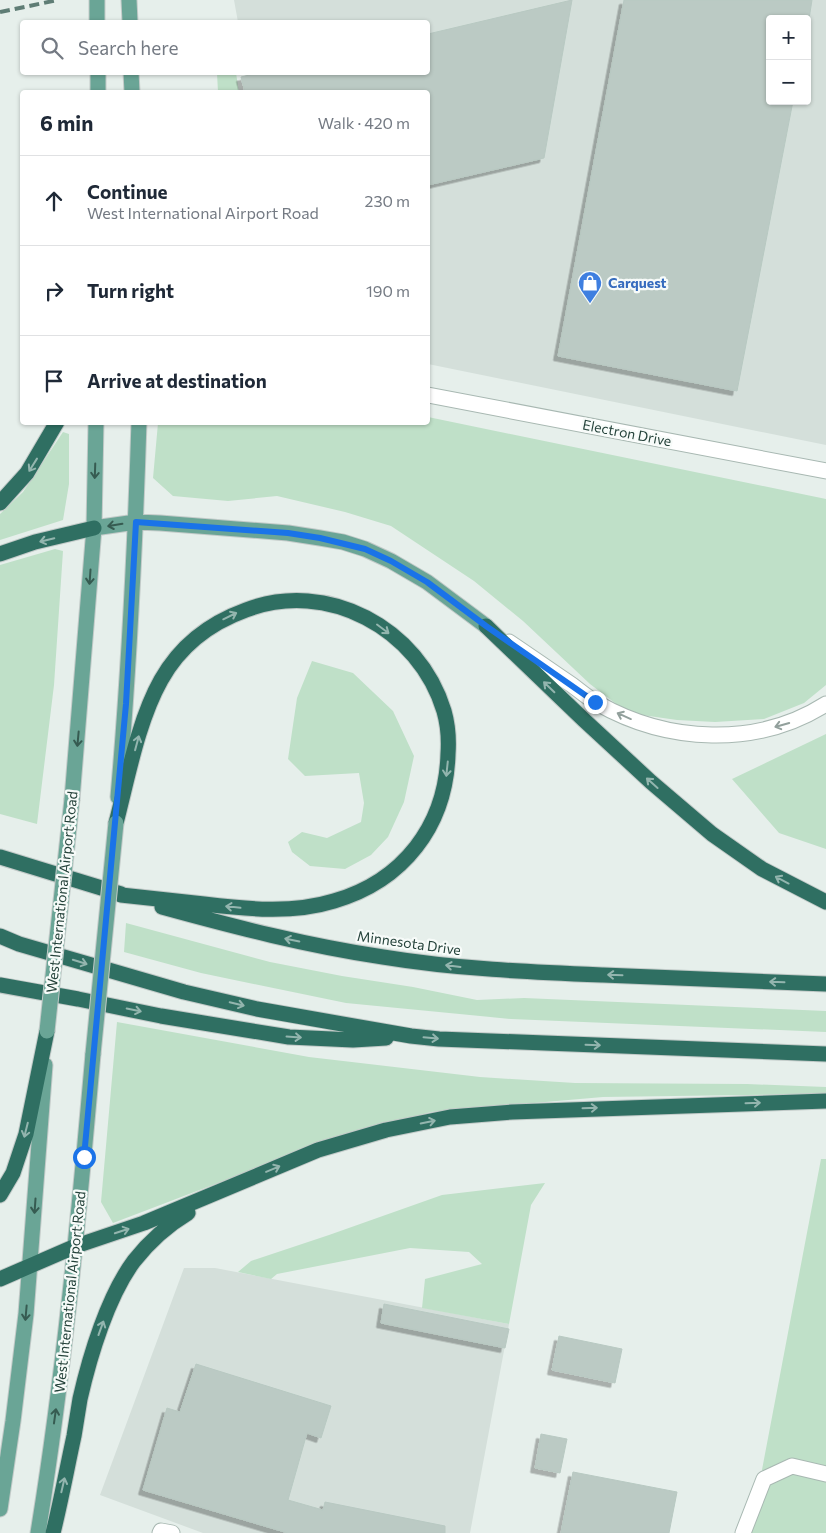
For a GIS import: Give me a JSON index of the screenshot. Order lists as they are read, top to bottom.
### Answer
{
  "streets": {
    "highway": ["Minnesota Drive"],
    "main road": ["West International Airport Road"],
    "street": ["Electron Drive"]
  },
  "places": {
    "shop": ["Carquest"]
  },
  "page": {
    "map_buttons": ["+", "−"],
    "search": "Search here",
    "heading": ["6 min", "Walk · 420 m"],
    "list": [
      ["Continue", "West International Airport Road", "230 m"],
      ["Turn right", "190 m"],
      "Arrive at destination"
    ]
  }
}
